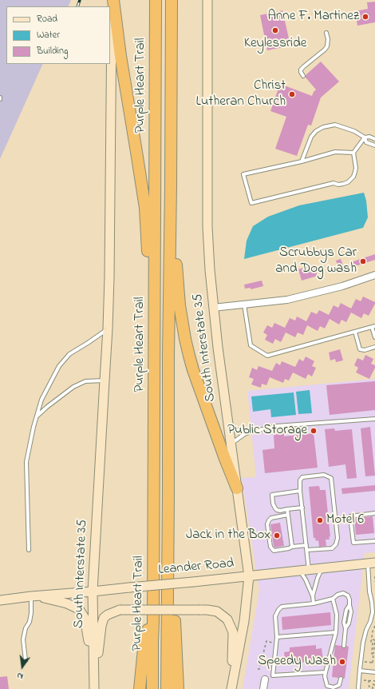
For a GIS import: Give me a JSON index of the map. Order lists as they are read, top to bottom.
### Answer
{
  "streets": {
    "highway": ["Purple Heart Trail"],
    "main road": ["South Interstate 35", "Leander Road"]
  },
  "crossings": [
    ["South Interstate 35", "Leander Road"]
  ],
  "places": [
    "Anne F. Martinez",
    "Keylessride",
    "Christ Lutheran Church",
    "Scrubbys Car and Dog wash",
    "Public Storage",
    "Motel 6",
    "Jack in the Box",
    "Speedy Wash"
  ],
  "legend": ["Road", "Water", "Building"],
  "north": "bottom"
}
